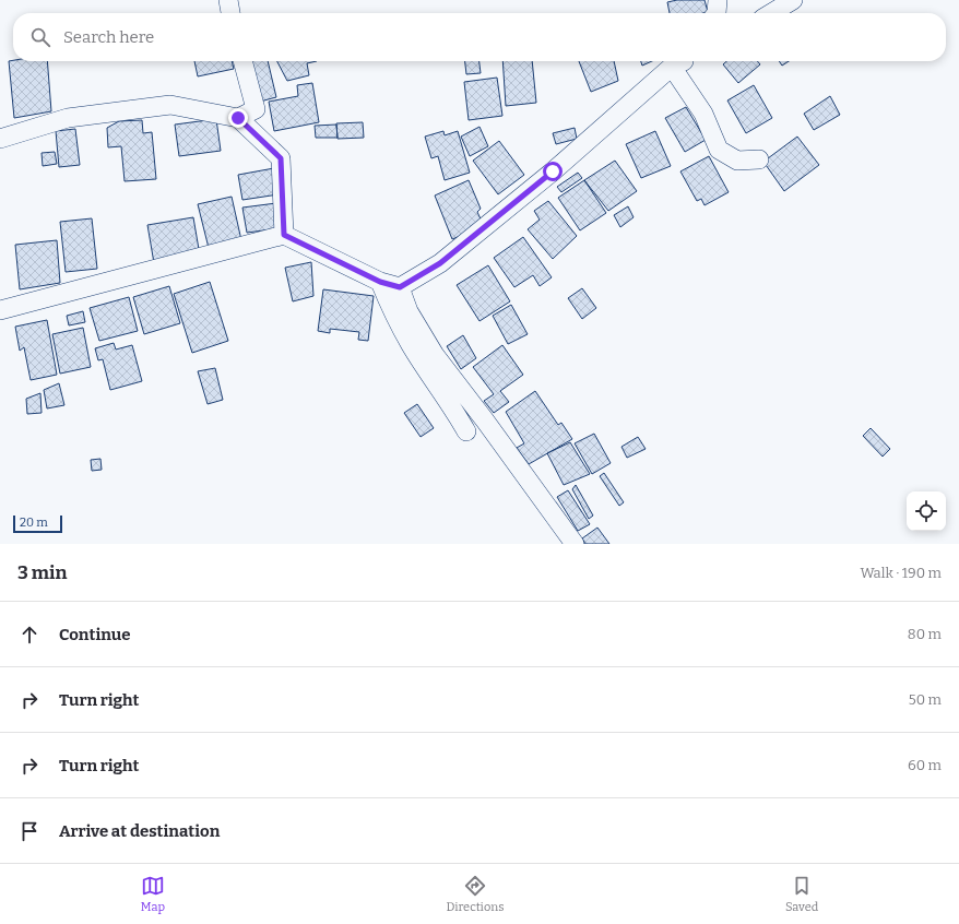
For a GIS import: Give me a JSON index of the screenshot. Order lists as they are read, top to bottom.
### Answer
{
  "scale_bar": "20 m",
  "page": {
    "search": "Search here",
    "scale": "20 m",
    "heading": ["3 min", "Walk · 190 m"],
    "list": [
      ["Continue", "80 m"],
      ["Turn right", "50 m"],
      ["Turn right", "60 m"],
      "Arrive at destination"
    ],
    "nav": ["Map", "Directions", "Saved"]
  }
}
